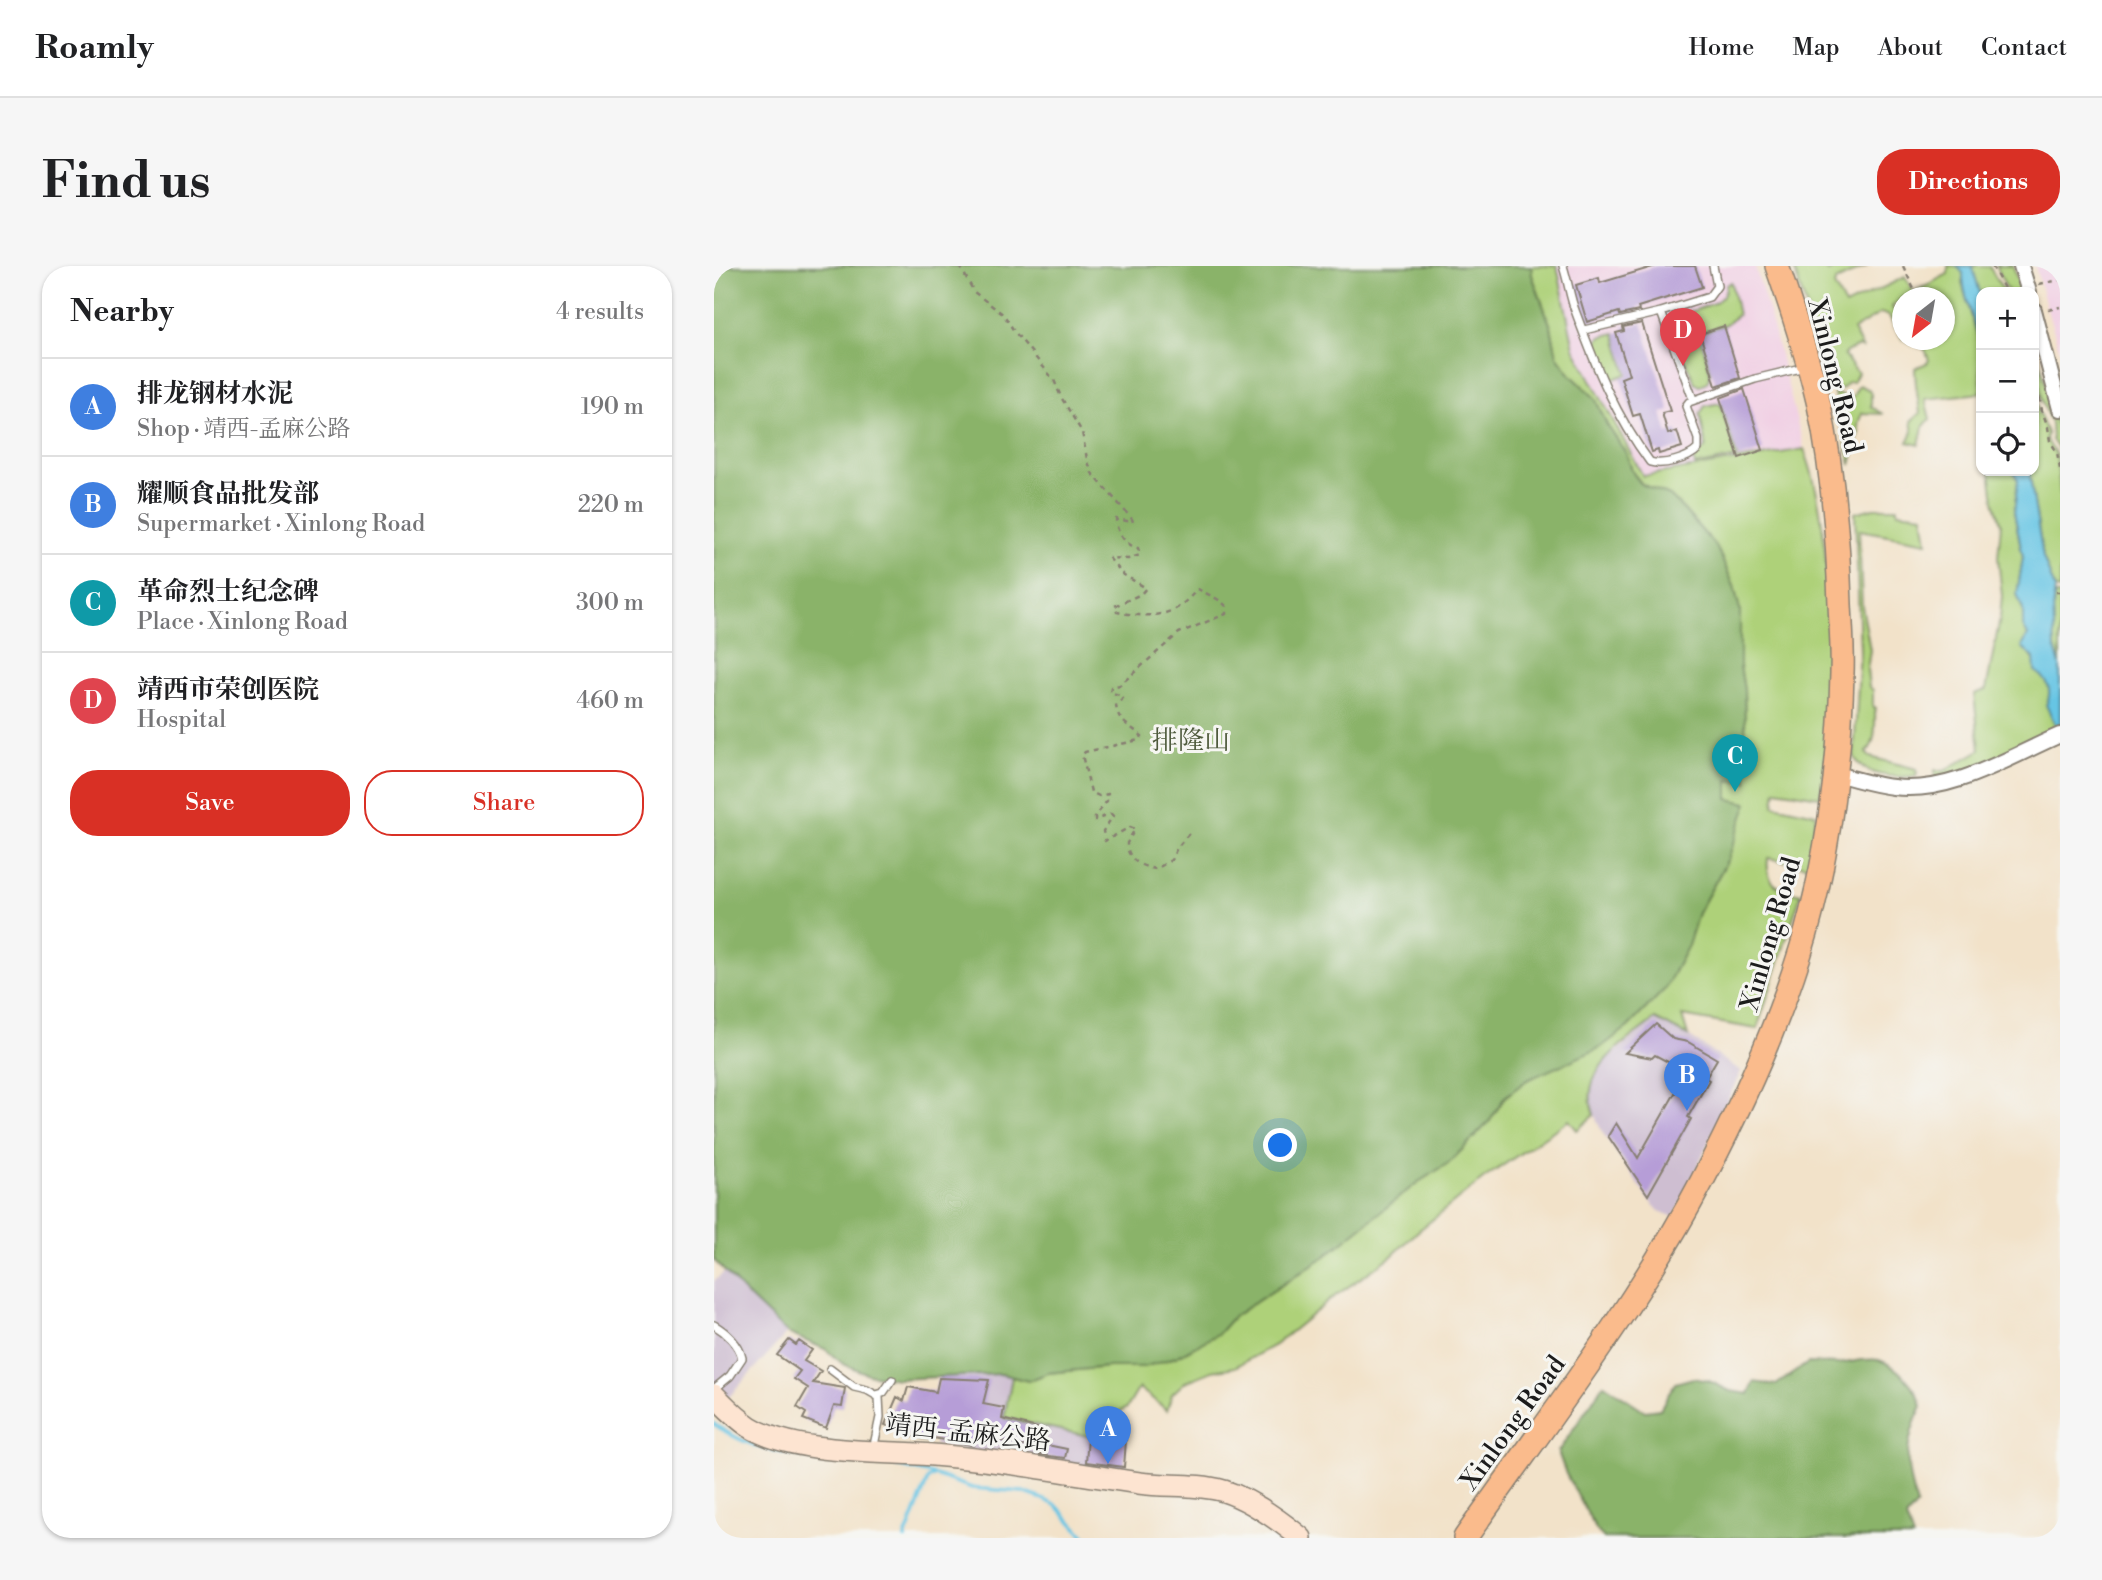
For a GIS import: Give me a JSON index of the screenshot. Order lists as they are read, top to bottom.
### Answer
{
  "streets": {
    "main road": ["Xinlong Road", "靖西-孟麻公路"]
  },
  "parks": ["排隆山"],
  "north": "bottom left",
  "page": {
    "header": "Roamly",
    "nav": [
      "Home",
      "Map",
      "About",
      "Contact"
    ],
    "buttons": [
      "Directions",
      ["Save", "Share"]
    ],
    "title": "Find us",
    "heading": ["Nearby", "4 results"],
    "map_buttons": ["+", "−"],
    "pins": [
      "D",
      "C",
      "B",
      "A"
    ],
    "list": [
      {
        "mark": "A",
        "name": "排龙钢材水泥",
        "note": "Shop · 靖西-孟麻公路",
        "value": "190 m"
      },
      {
        "mark": "B",
        "name": "耀顺食品批发部",
        "note": "Supermarket · Xinlong Road",
        "value": "220 m"
      },
      {
        "mark": "C",
        "name": "革命烈士纪念碑",
        "note": "Place · Xinlong Road",
        "value": "300 m"
      },
      {
        "mark": "D",
        "name": "靖西市荣创医院",
        "note": "Hospital",
        "value": "460 m"
      }
    ]
  }
}
